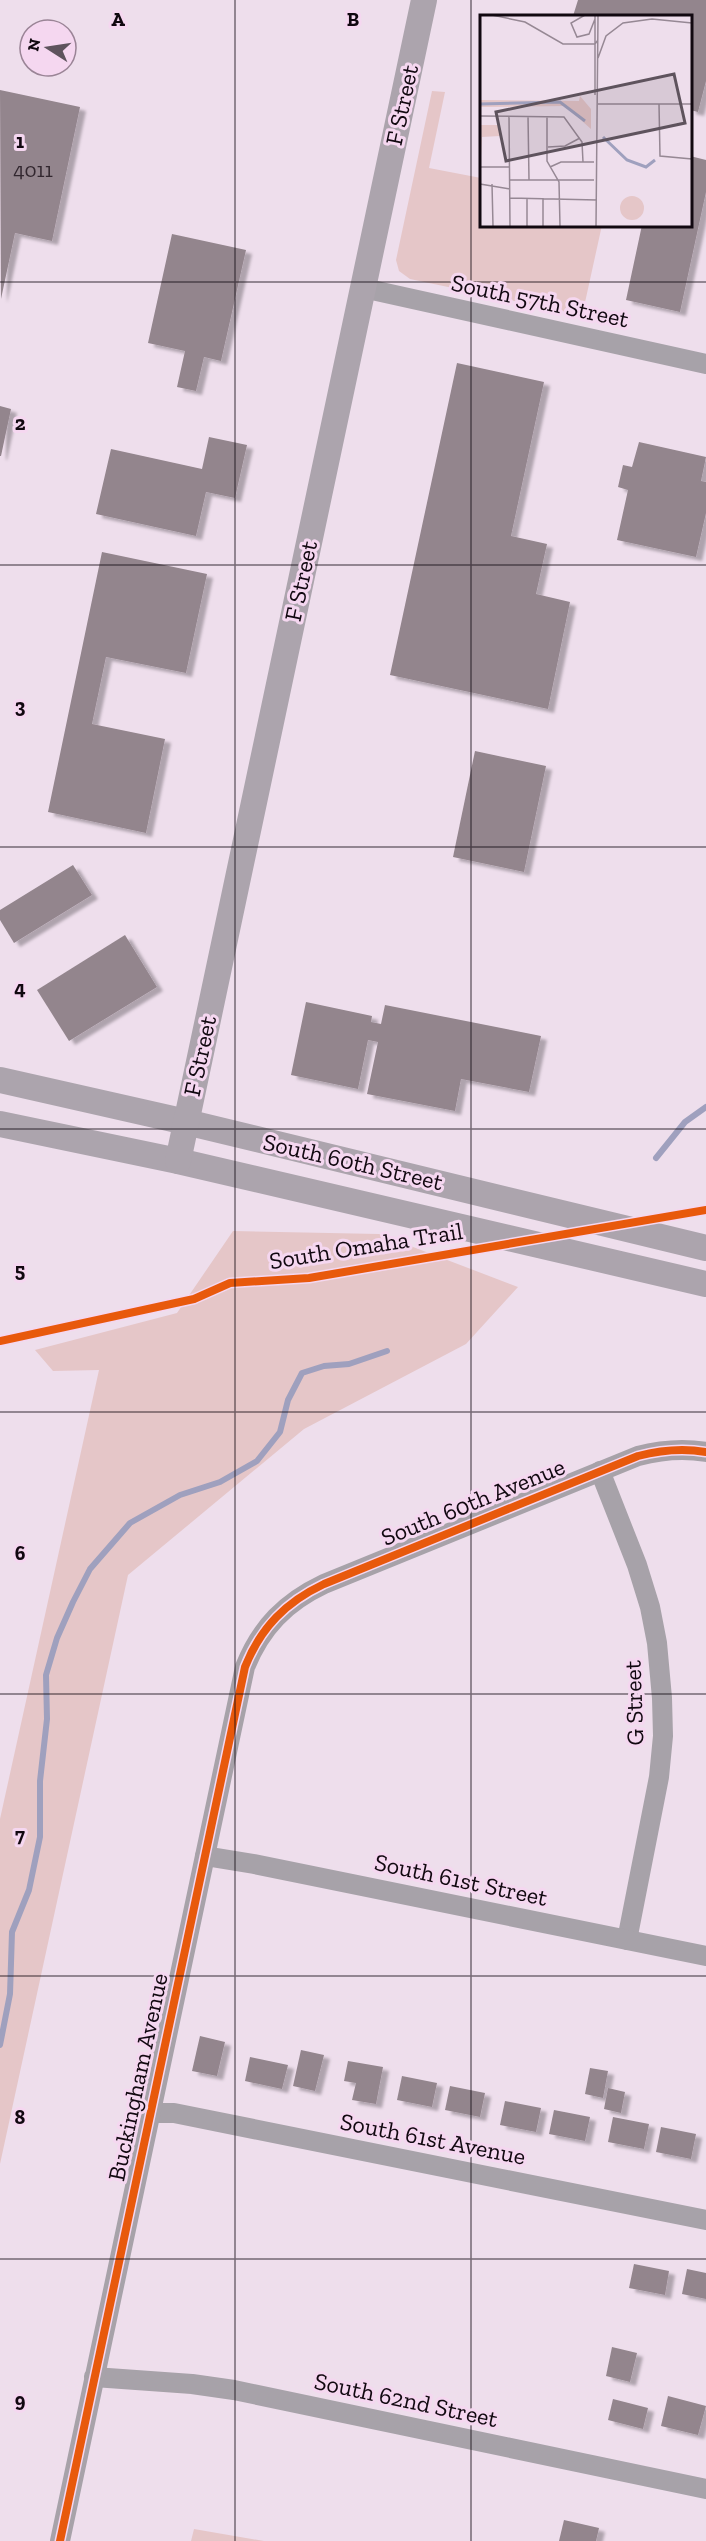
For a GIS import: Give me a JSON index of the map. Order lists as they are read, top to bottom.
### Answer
{
  "streets": {
    "main road": ["F Street", "South 60th Street"],
    "street": [
      "South 57th Street",
      "South 60th Avenue",
      "G Street",
      "South 61st Street",
      "Buckingham Avenue",
      "South 61st Avenue",
      "South 62nd Street"
    ],
    "cycle path": ["South Omaha Trail"]
  },
  "crossings": [
    ["F Street", "South 57th Street"],
    ["F Street", "South 60th Street"],
    ["South 60th Avenue", "G Street"],
    ["South 60th Avenue", "Buckingham Avenue"],
    ["G Street", "South 61st Street"],
    ["South 61st Street", "Buckingham Avenue"],
    ["Buckingham Avenue", "South 61st Avenue"],
    ["Buckingham Avenue", "South 62nd Street"]
  ],
  "house_numbers": ["4011"],
  "north": "left",
  "grid": {
    "columns": ["A", "B"],
    "rows": [
      "1",
      "2",
      "3",
      "4",
      "5",
      "6",
      "7",
      "8",
      "9"
    ]
  }
}
